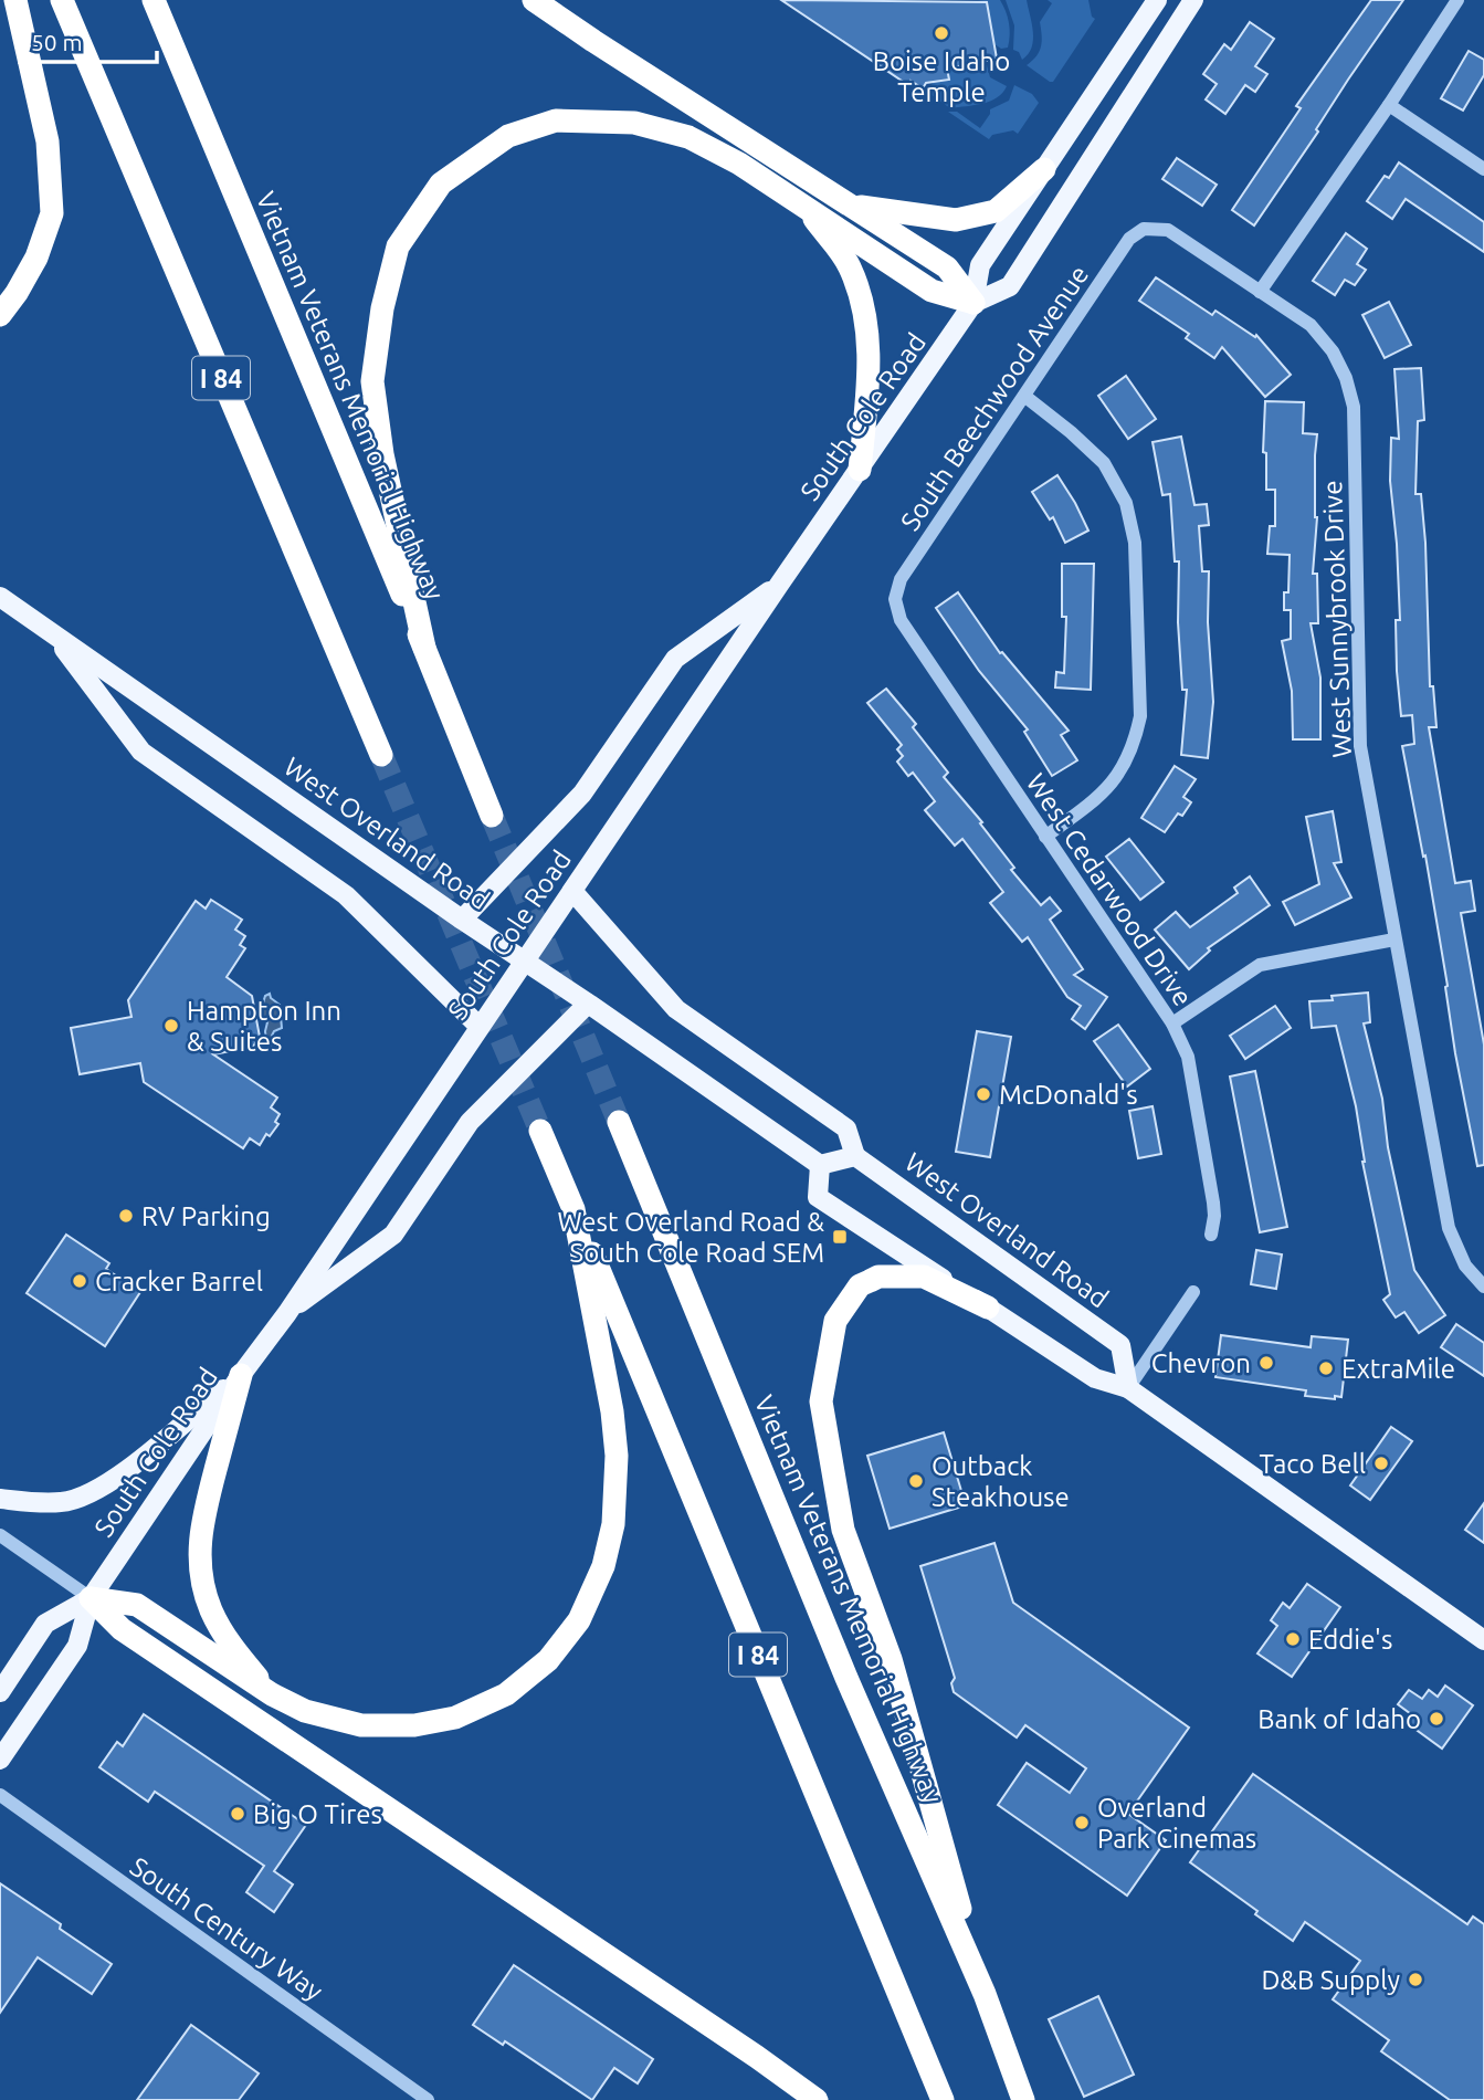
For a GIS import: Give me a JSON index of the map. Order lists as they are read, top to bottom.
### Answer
{
  "streets": {
    "highway": ["I 84", "Vietnam Veterans Memorial Highway"],
    "main road": ["South Cole Road", "West Overland Road"],
    "street": [
      "South Beechwood Avenue",
      "West Sunnybrook Drive",
      "West Cedarwood Drive",
      "South Century Way"
    ]
  },
  "crossings": [
    ["South Beechwood Avenue", "West Sunnybrook Drive"],
    ["South Beechwood Avenue", "West Cedarwood Drive"],
    ["South Cole Road", "West Overland Road"]
  ],
  "places": {
    "other": [
      "Boise Idaho Temple",
      "Hampton Inn & Suites",
      "McDonald's",
      "RV Parking",
      "Cracker Barrel",
      "Chevron",
      "ExtraMile",
      "Taco Bell",
      "Outback Steakhouse",
      "Eddie's",
      "Bank of Idaho",
      "Big O Tires",
      "Overland Park Cinemas",
      "D&B Supply"
    ],
    "transit": ["West Overland Road & South Cole Road SEM"]
  },
  "scale_bar": "50 m"
}
